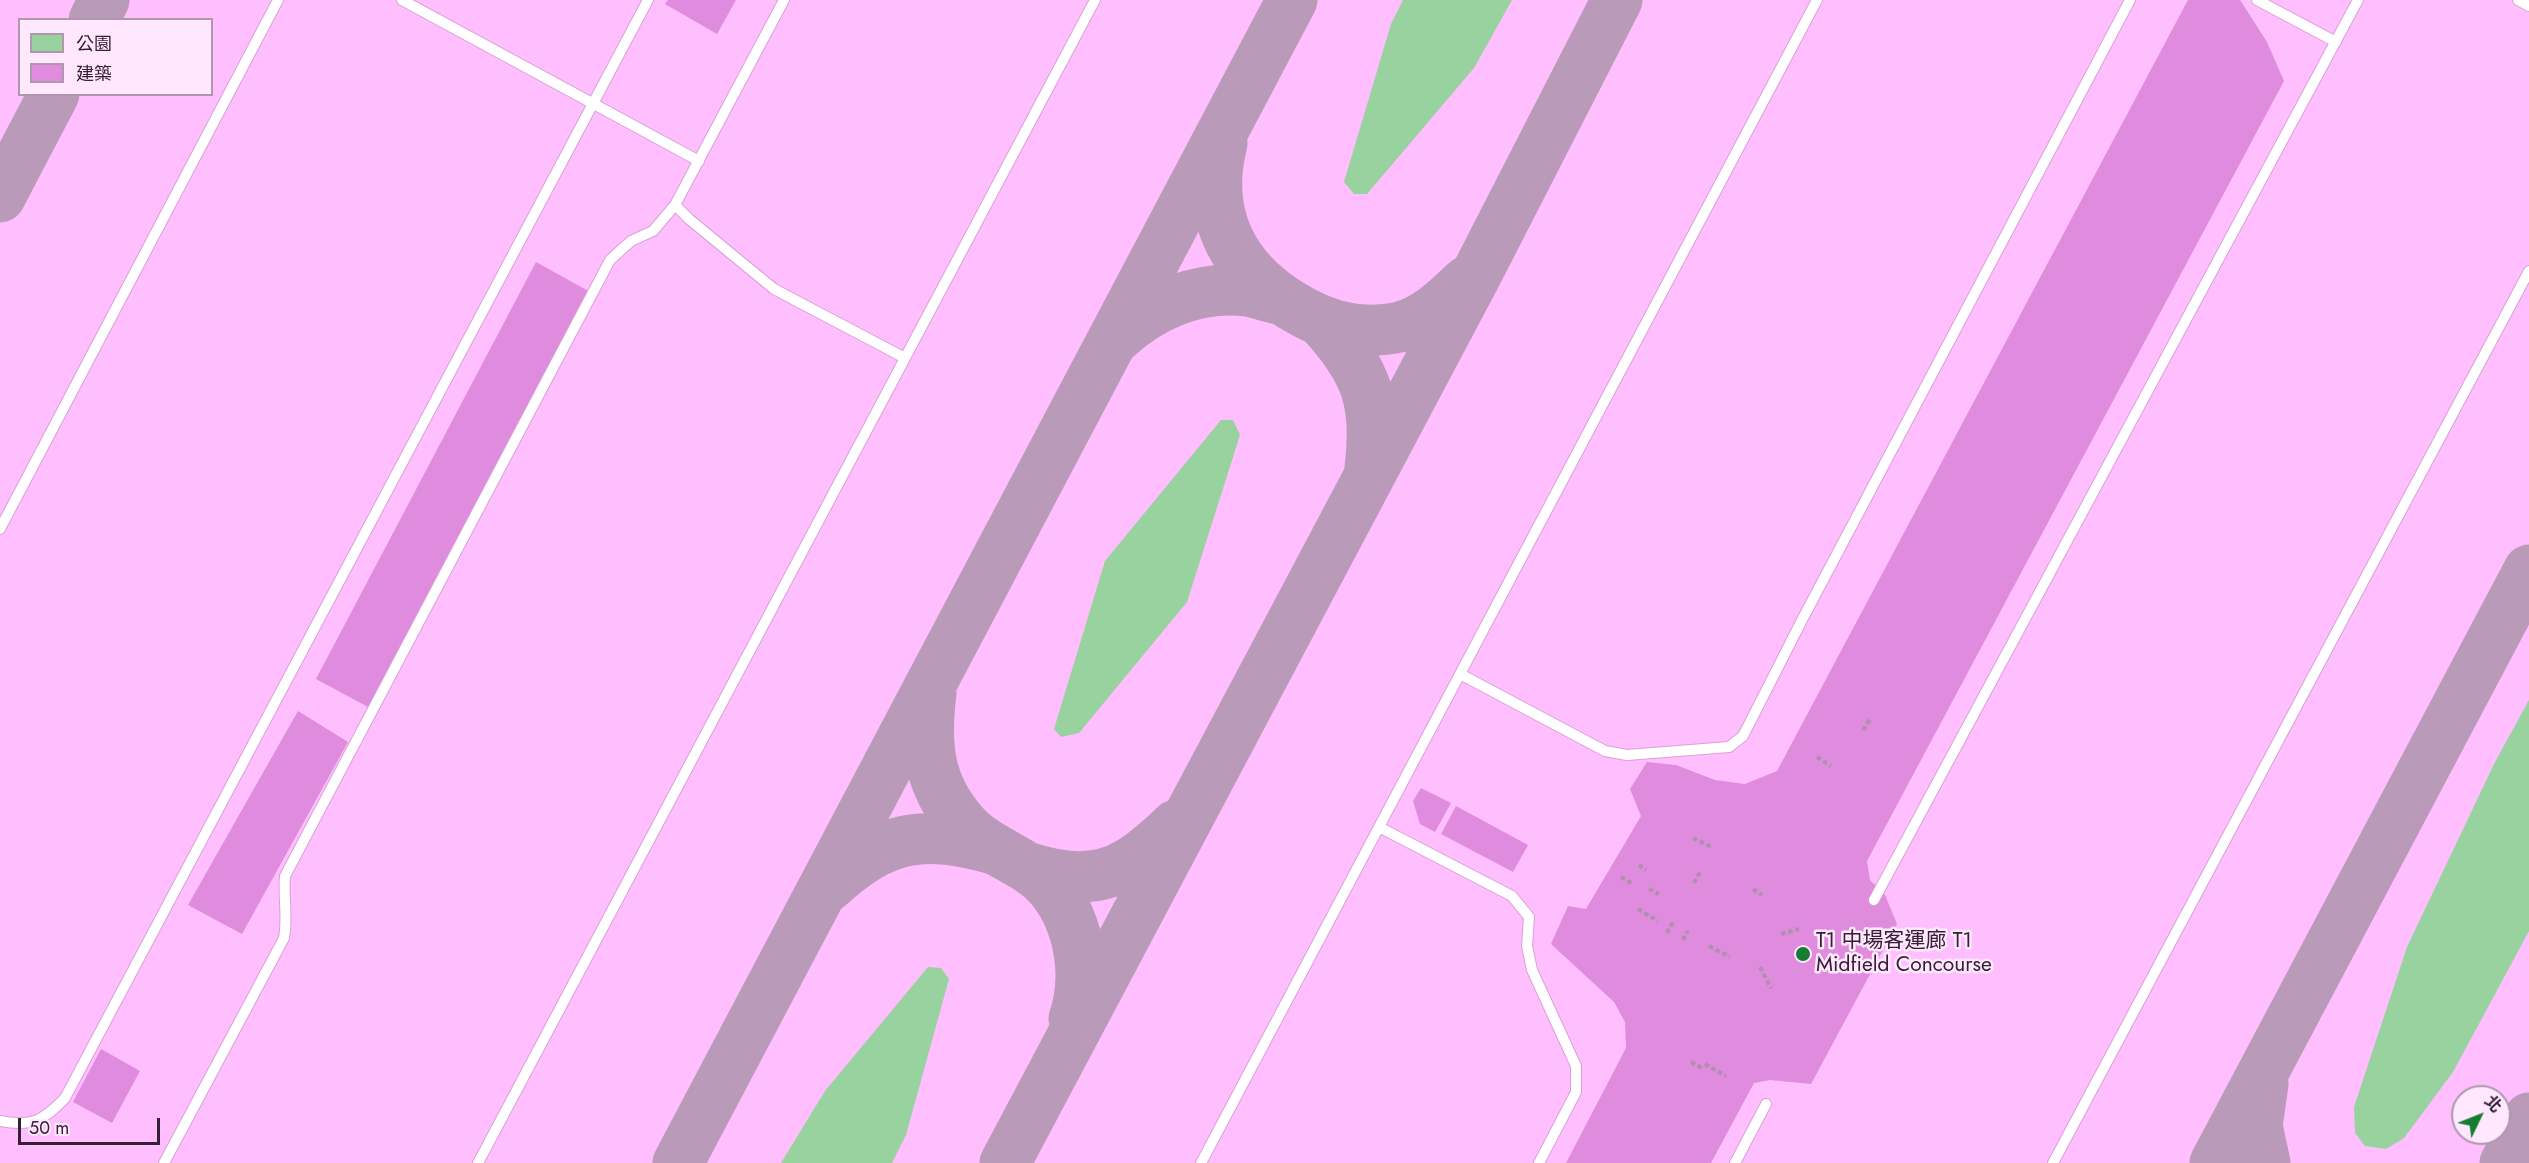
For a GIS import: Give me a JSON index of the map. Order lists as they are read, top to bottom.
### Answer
{
  "places": ["T1 中場客運廊 T1 Midfield Concourse"],
  "legend": ["公園", "建築"],
  "scale_bar": "50 m",
  "north": "top right"
}
